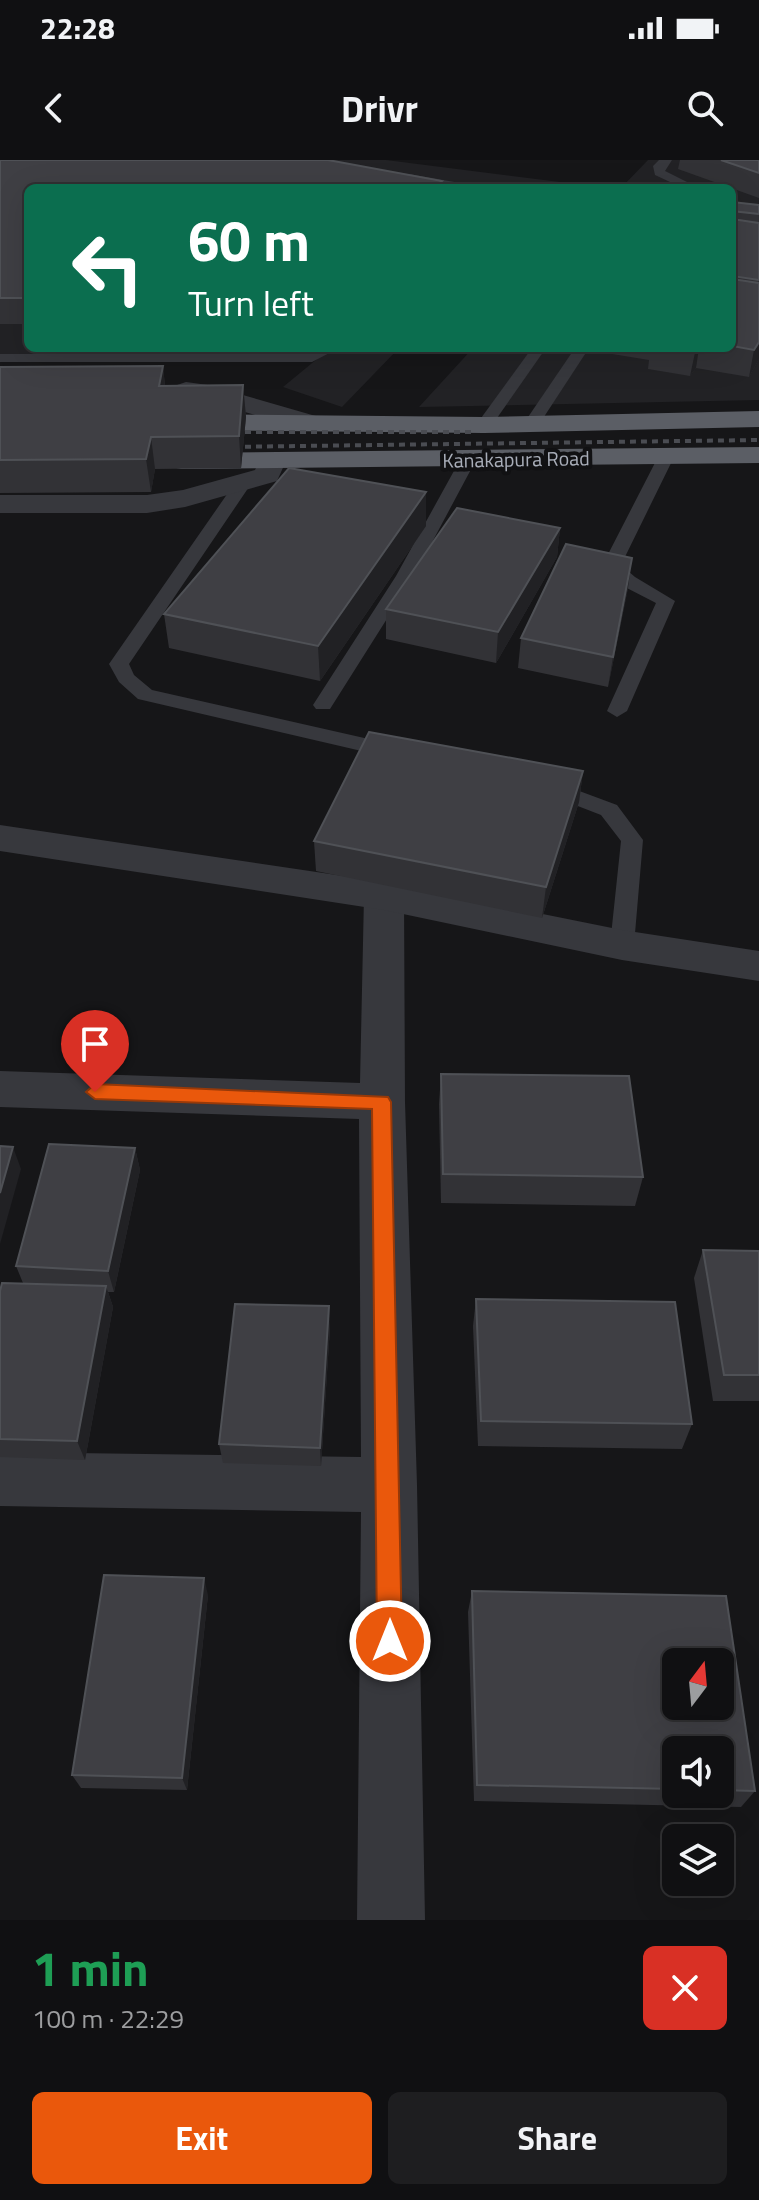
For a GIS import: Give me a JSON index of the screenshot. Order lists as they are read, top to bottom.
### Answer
{
  "streets": {
    "highway": ["Kanakapura Road"]
  },
  "north": "top",
  "page": {
    "status": "22:28",
    "header": "Drivr",
    "turn": ["60 m", "Turn left"],
    "heading": ["1 min", "100 m · 22:29"],
    "buttons": ["Exit", "Share"]
  }
}
